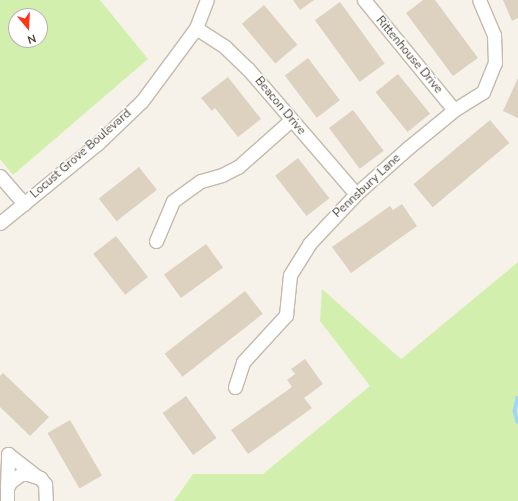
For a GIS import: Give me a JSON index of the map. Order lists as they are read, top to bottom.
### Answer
{
  "streets": {
    "street": [
      "Rittenhouse Drive",
      "Beacon Drive",
      "Locust Grove Boulevard",
      "Pennsbury Lane"
    ]
  },
  "crossings": [
    ["Rittenhouse Drive", "Pennsbury Lane"],
    ["Beacon Drive", "Locust Grove Boulevard"],
    ["Beacon Drive", "Pennsbury Lane"]
  ],
  "north": "bottom"
}
